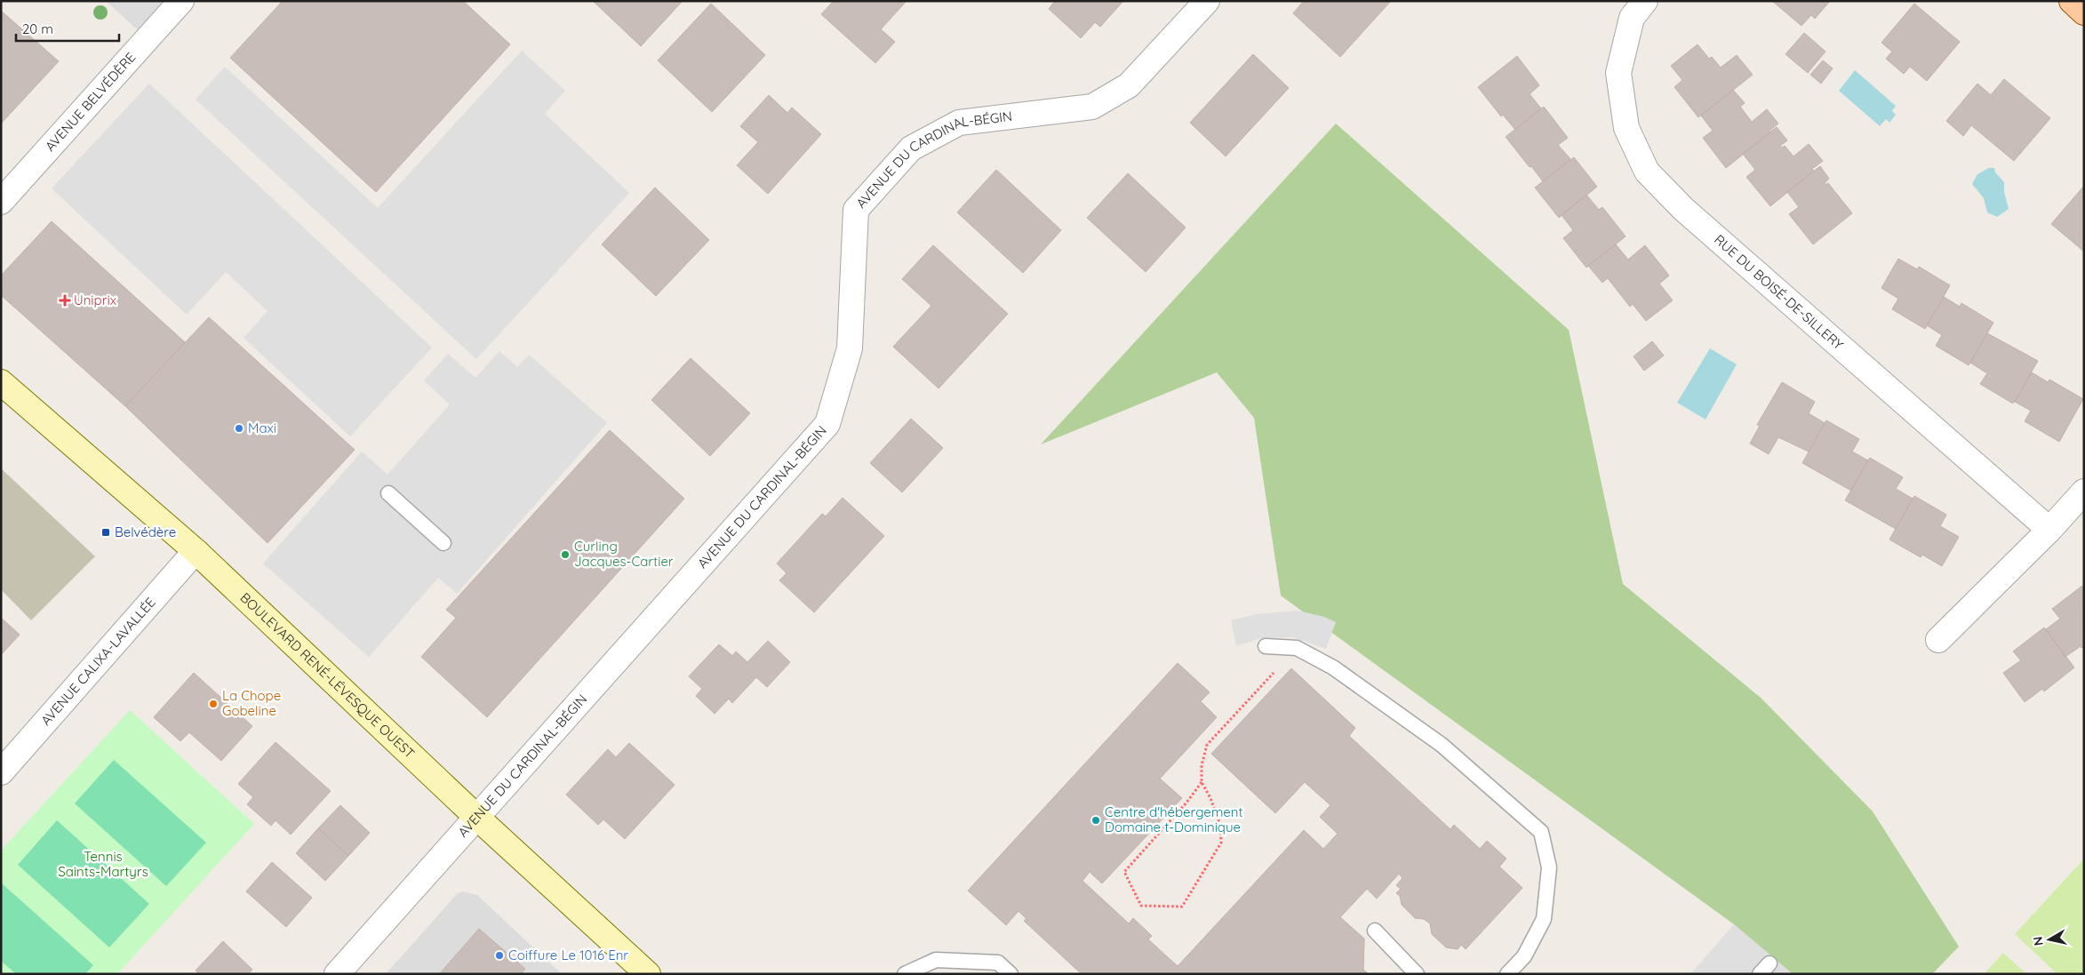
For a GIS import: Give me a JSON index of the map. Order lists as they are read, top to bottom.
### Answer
{
  "streets": {
    "main road": ["BOULEVARD RENÉ-LÉVESQUE OUEST"],
    "street": [
      "AVENUE BELVÉDÈRE",
      "AVENUE DU CARDINAL-BÉGIN",
      "RUE DU BOISÉ-DE-SILLERY",
      "AVENUE CALIXA-LAVALLÉE"
    ]
  },
  "crossings": [
    ["AVENUE DU CARDINAL-BÉGIN", "BOULEVARD RENÉ-LÉVESQUE OUEST"],
    ["AVENUE CALIXA-LAVALLÉE", "BOULEVARD RENÉ-LÉVESQUE OUEST"]
  ],
  "parks": ["Tennis Saints-Martyrs"],
  "places": {
    "health": ["Uniprix"],
    "other": [
      "Maxi",
      "Curling Jacques-Cartier",
      "La Chope Gobeline",
      "Centre d'hébergement Domaine t-Dominique",
      "Coiffure Le 1016 Enr"
    ],
    "transit": ["Belvédère"]
  },
  "scale_bar": "20 m",
  "north": "left"
}
